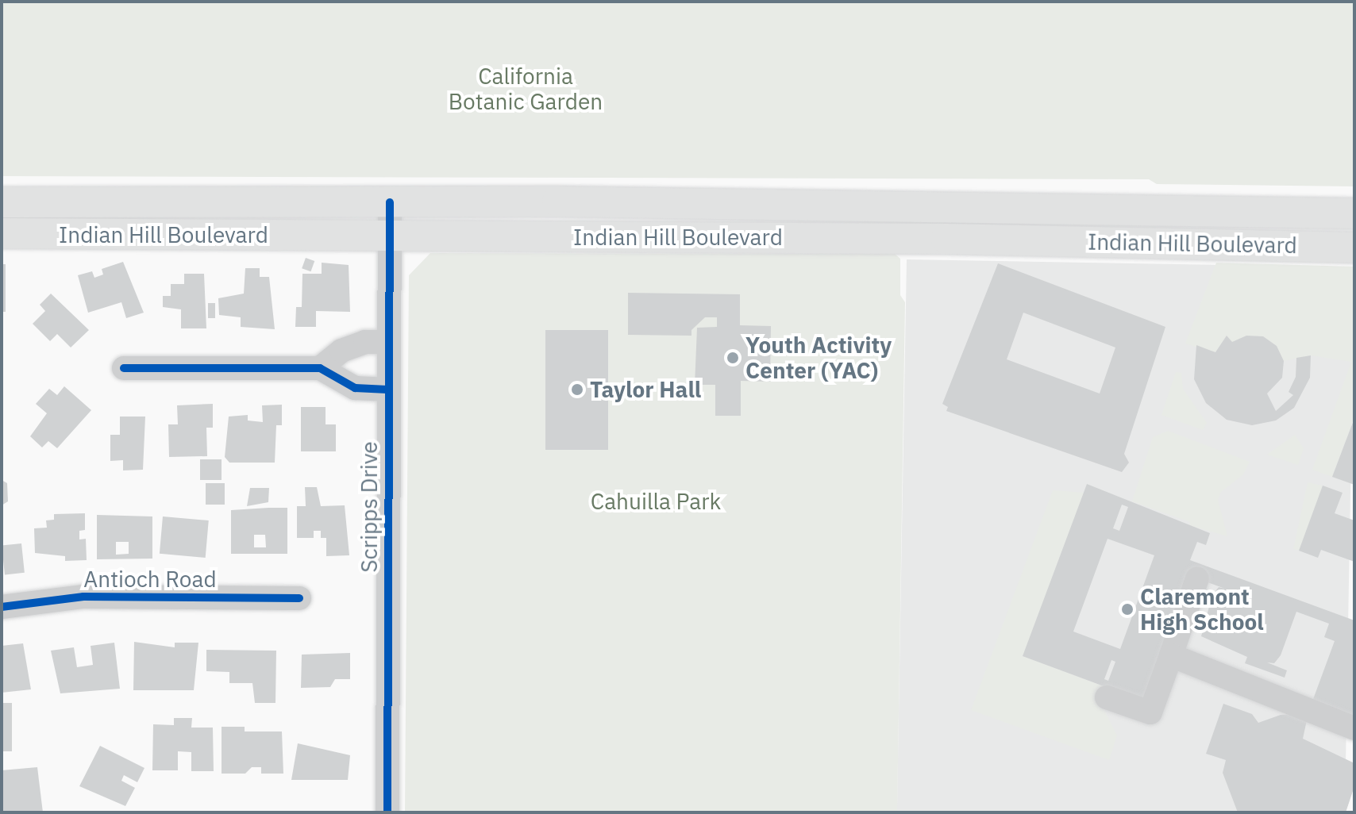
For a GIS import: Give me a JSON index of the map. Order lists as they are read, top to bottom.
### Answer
{
  "streets": {
    "main road": ["Indian Hill Boulevard"],
    "street": ["Scripps Drive", "Antioch Road"]
  },
  "crossings": [
    ["Indian Hill Boulevard", "Scripps Drive"]
  ],
  "parks": ["California Botanic Garden", "Cahuilla Park"],
  "places": ["Youth Activity Center (YAC)", "Taylor Hall", "Claremont High School"]
}
